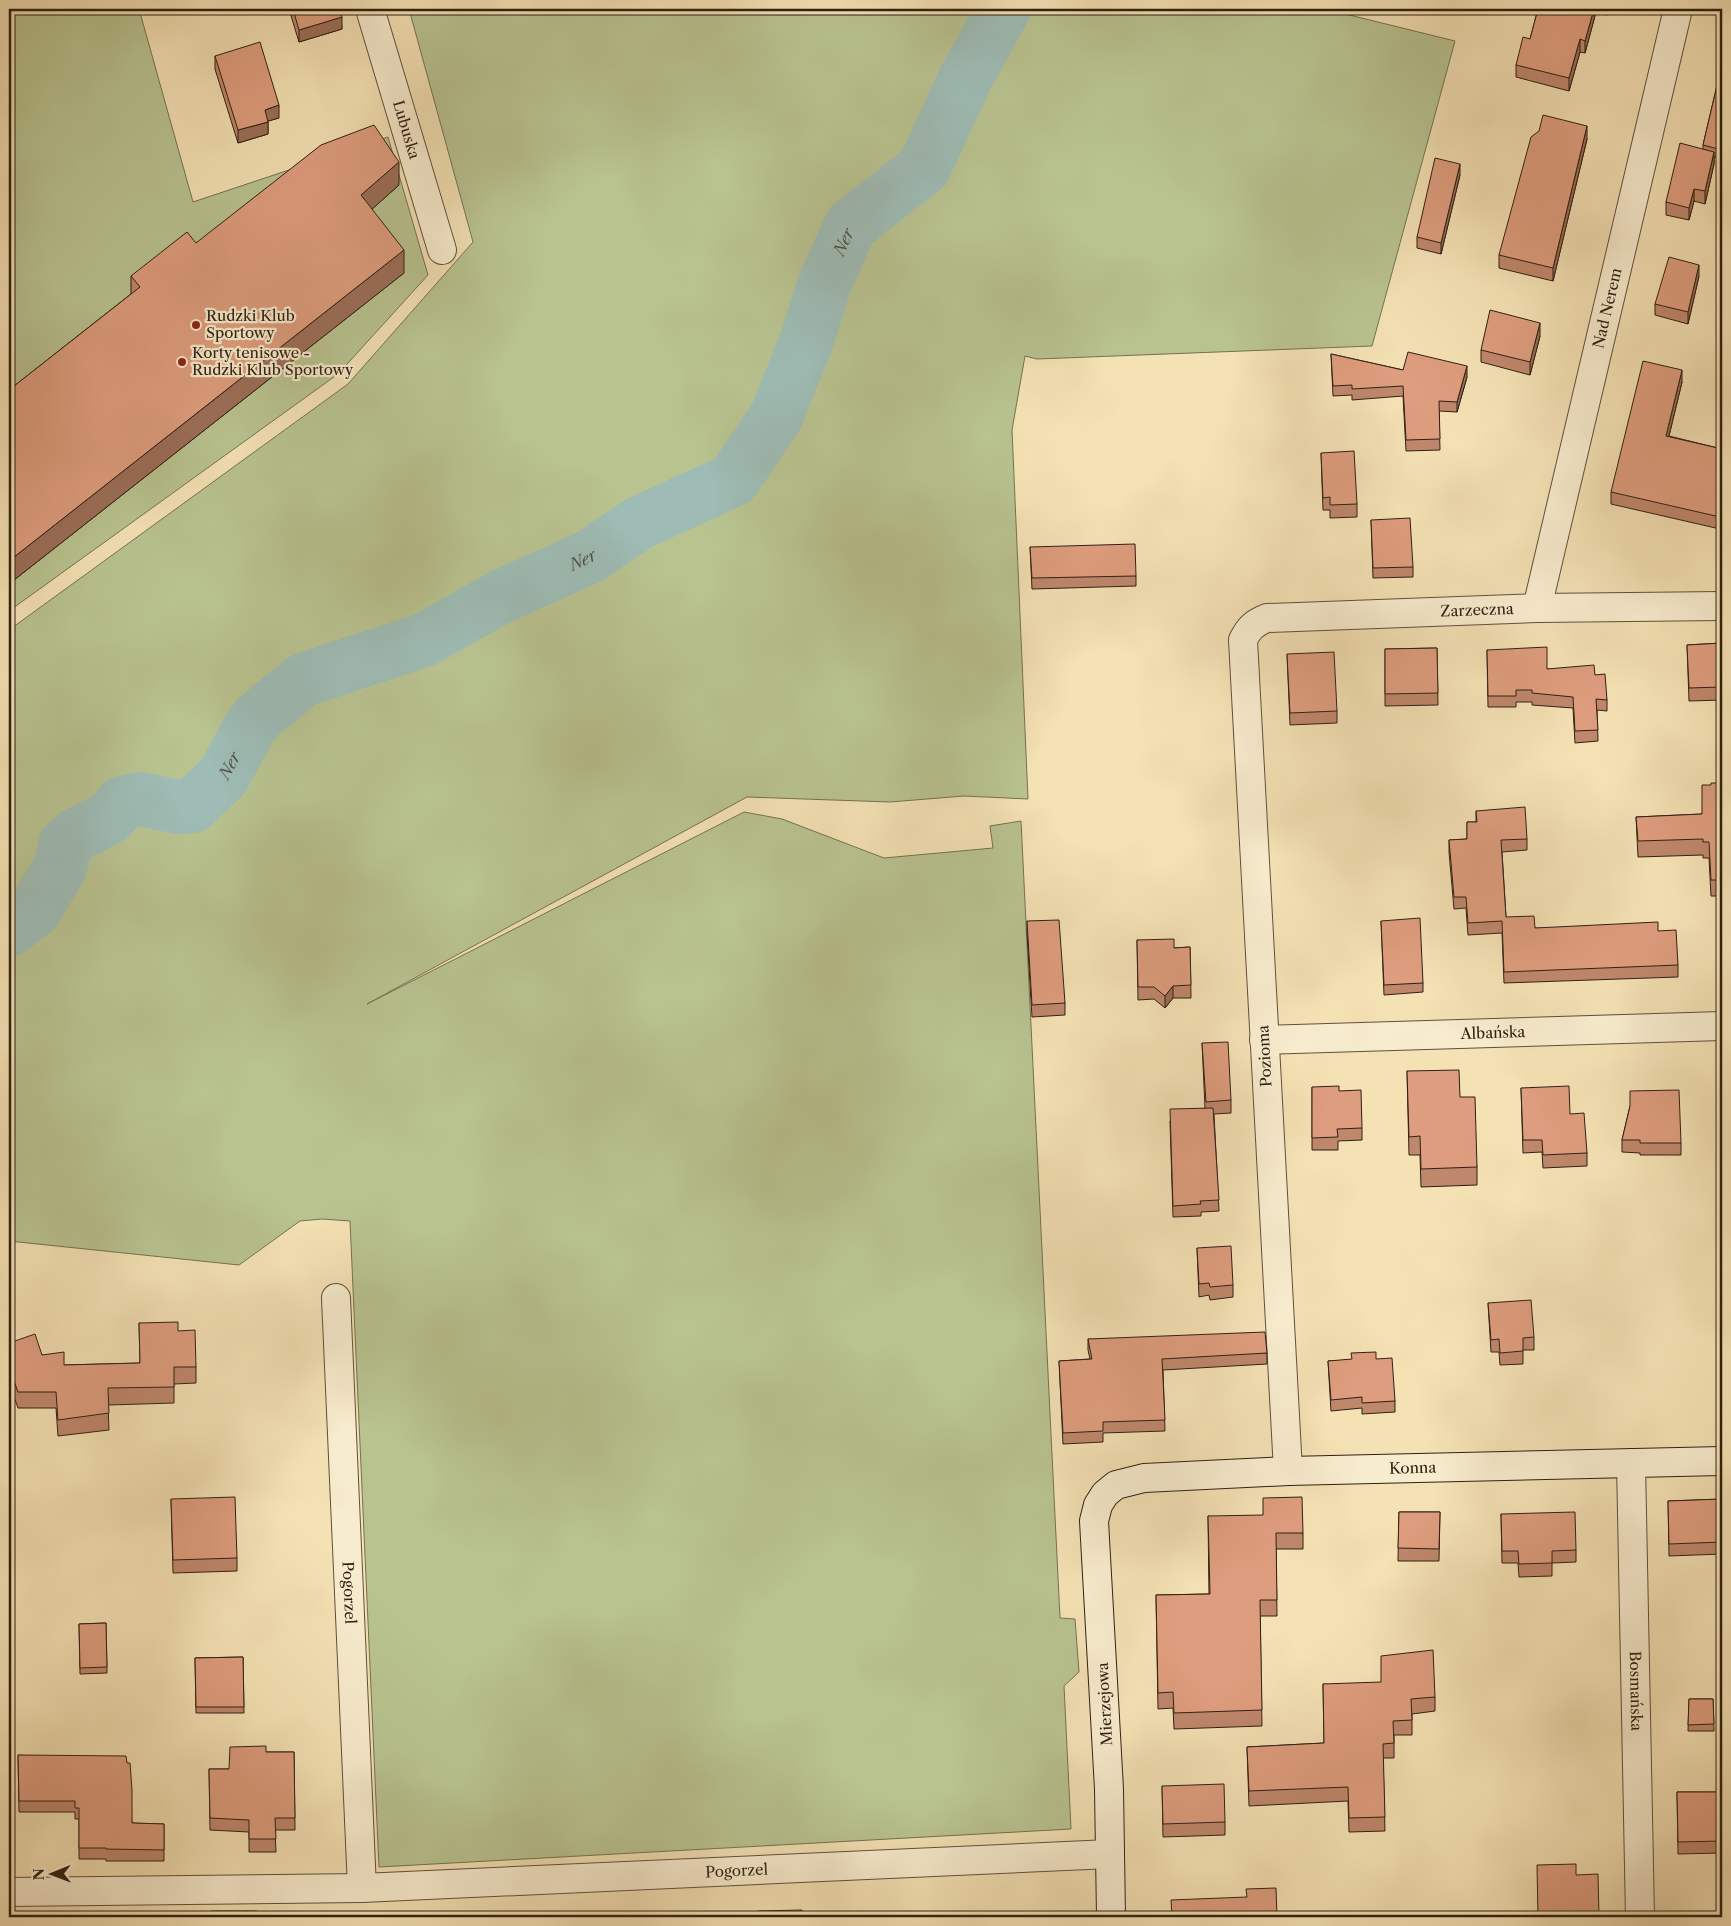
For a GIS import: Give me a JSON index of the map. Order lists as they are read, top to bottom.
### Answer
{
  "streets": {
    "street": [
      "Lubuska",
      "Nad Nerem",
      "Zarzeczna",
      "Albańska",
      "Pozioma",
      "Konna",
      "Pogorzel",
      "Bosmańska",
      "Mierzejowa"
    ]
  },
  "crossings": [
    ["Nad Nerem", "Zarzeczna"],
    ["Zarzeczna", "Pozioma"],
    ["Albańska", "Pozioma"],
    ["Pozioma", "Konna"],
    ["Konna", "Bosmańska"],
    ["Konna", "Mierzejowa"],
    ["Pogorzel", "Mierzejowa"]
  ],
  "water": ["Ner"],
  "places": ["Rudzki Klub Sportowy", "Korty tenisowe - Rudzki Klub Sportowy"],
  "north": "left"
}
